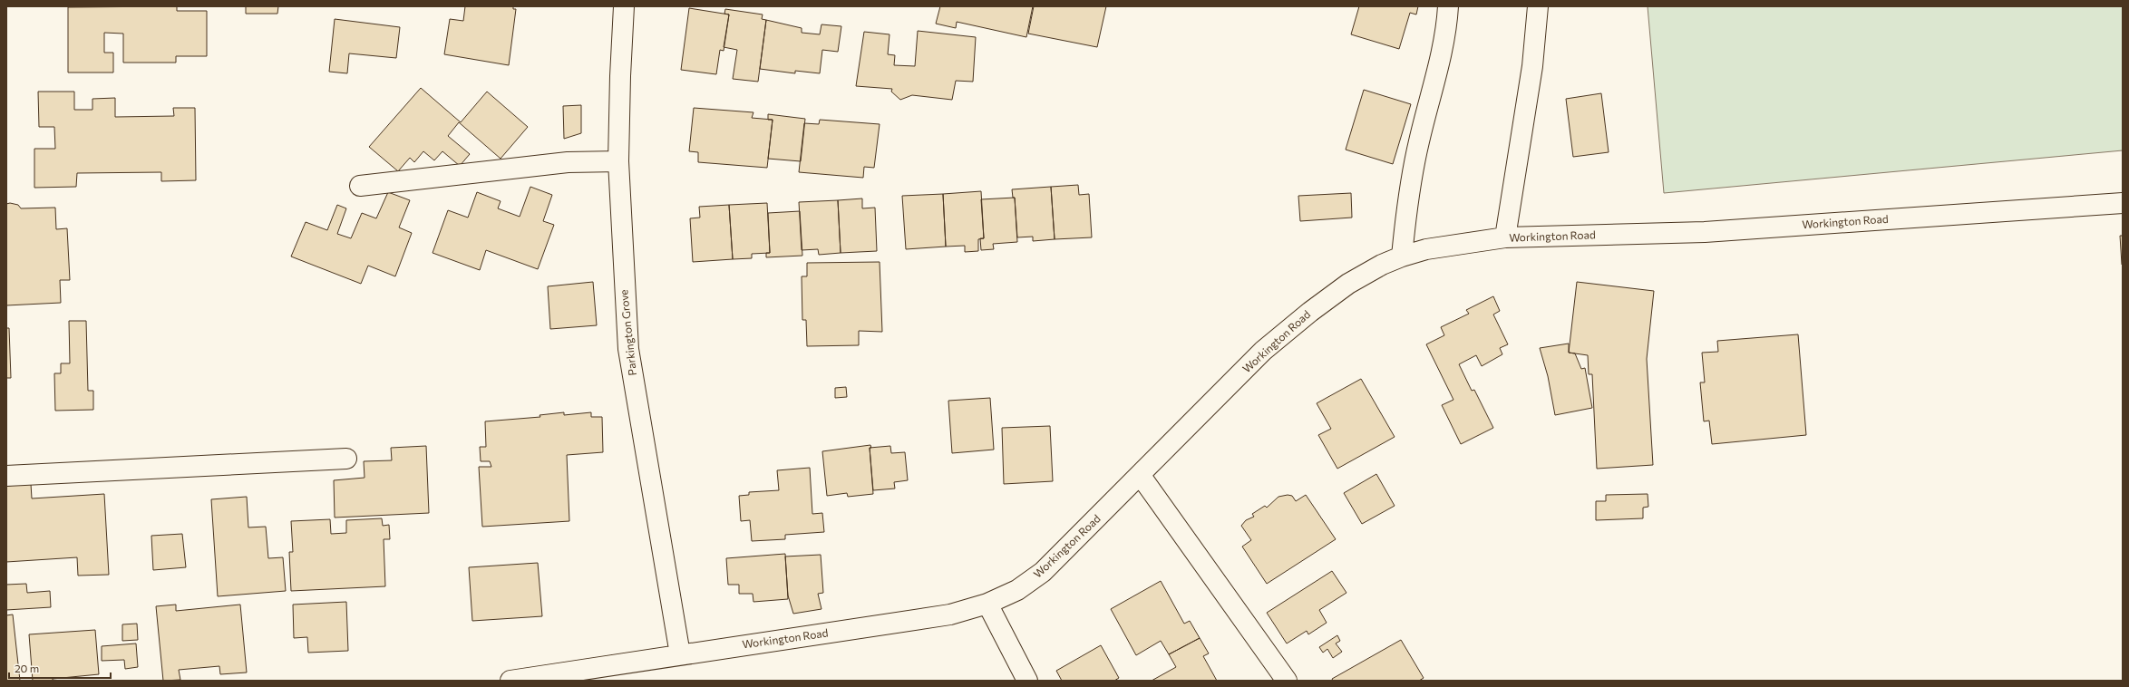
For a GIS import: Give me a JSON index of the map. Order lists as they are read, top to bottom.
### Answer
{
  "streets": {
    "street": ["Workington Road", "Parkington Grove"]
  },
  "crossings": [
    ["Workington Road", "Parkington Grove"]
  ],
  "scale_bar": "20 m"
}
